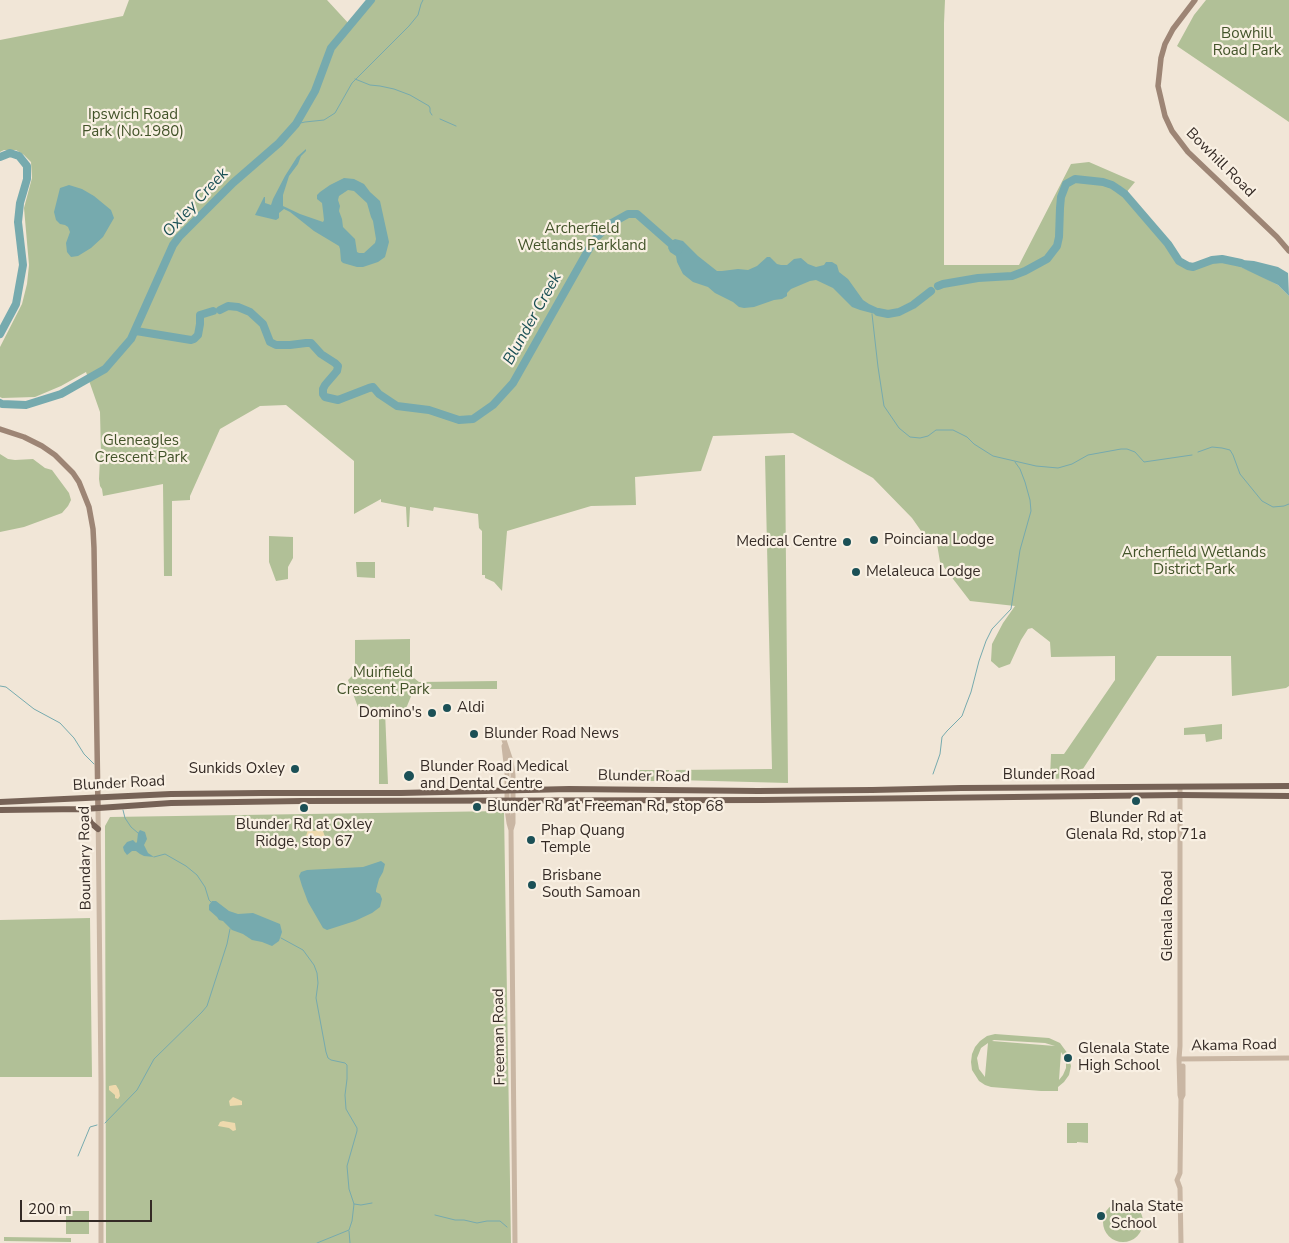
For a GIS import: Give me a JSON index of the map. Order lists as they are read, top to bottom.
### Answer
{
  "streets": {
    "main road": ["Bowhill Road", "Blunder Road", "Boundary Road"],
    "street": ["Glenala Road", "Freeman Road", "Akama Road"]
  },
  "crossings": [
    ["Blunder Road", "Boundary Road"],
    ["Blunder Road", "Glenala Road"],
    ["Blunder Road", "Freeman Road"],
    ["Glenala Road", "Akama Road"]
  ],
  "water": ["Oxley Creek", "Blunder Creek"],
  "parks": [
    "Bowhill Road Park",
    "Ipswich Road Park (No.1980)",
    "Archerfield Wetlands Parkland",
    "Gleneagles Crescent Park",
    "Archerfield Wetlands District Park",
    "Muirfield Crescent Park"
  ],
  "places": [
    "Poinciana Lodge",
    "Medical Centre",
    "Melaleuca Lodge",
    "Aldi",
    "Domino's",
    "Blunder Road News",
    "Sunkids Oxley",
    "Blunder Road Medical and Dental Centre",
    "Blunder Rd at Glenala Rd, stop 71a",
    "Blunder Rd at Freeman Rd, stop 68",
    "Blunder Rd at Oxley Ridge, stop 67",
    "Phap Quang Temple",
    "Brisbane South Samoan",
    "Glenala State High School",
    "Inala State School"
  ],
  "scale_bar": "200 m"
}
